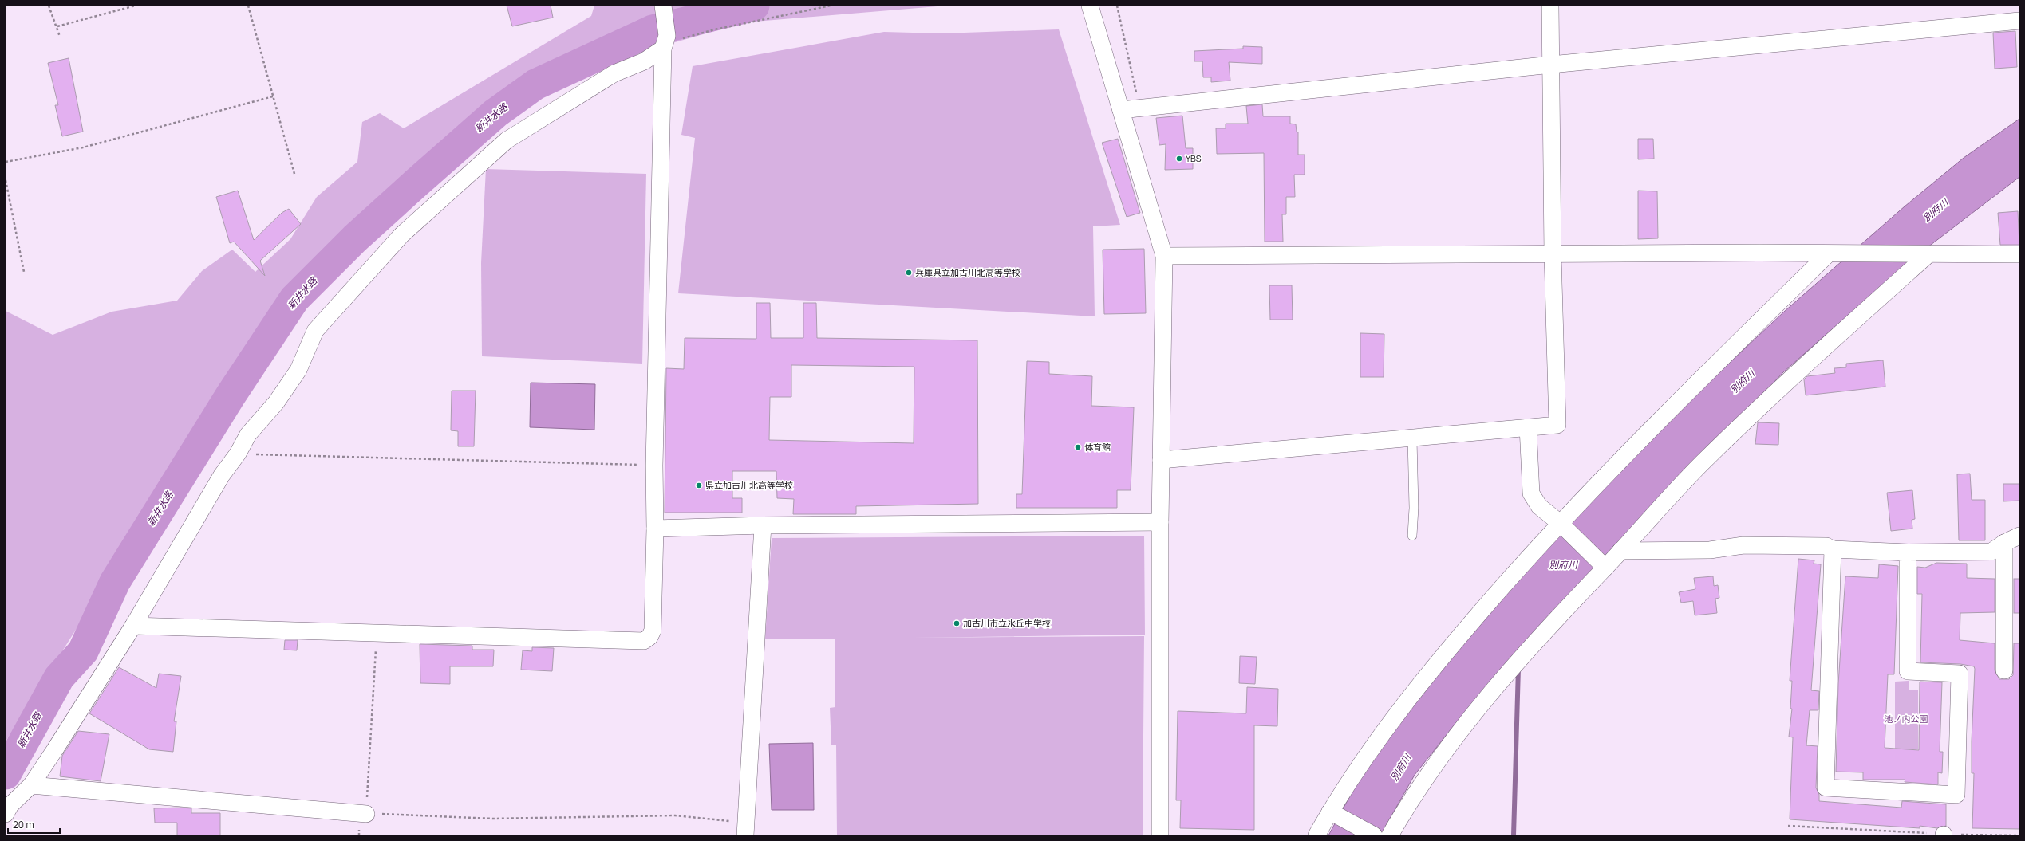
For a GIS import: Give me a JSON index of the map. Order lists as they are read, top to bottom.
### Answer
{
  "water": ["新井水路", "別府川"],
  "parks": ["池ノ内公園"],
  "places": [
    "YBS",
    "兵庫県立加古川北高等学校",
    "体育館",
    "県立加古川北高等学校",
    "加古川市立氷丘中学校"
  ],
  "scale_bar": "20 m"
}
